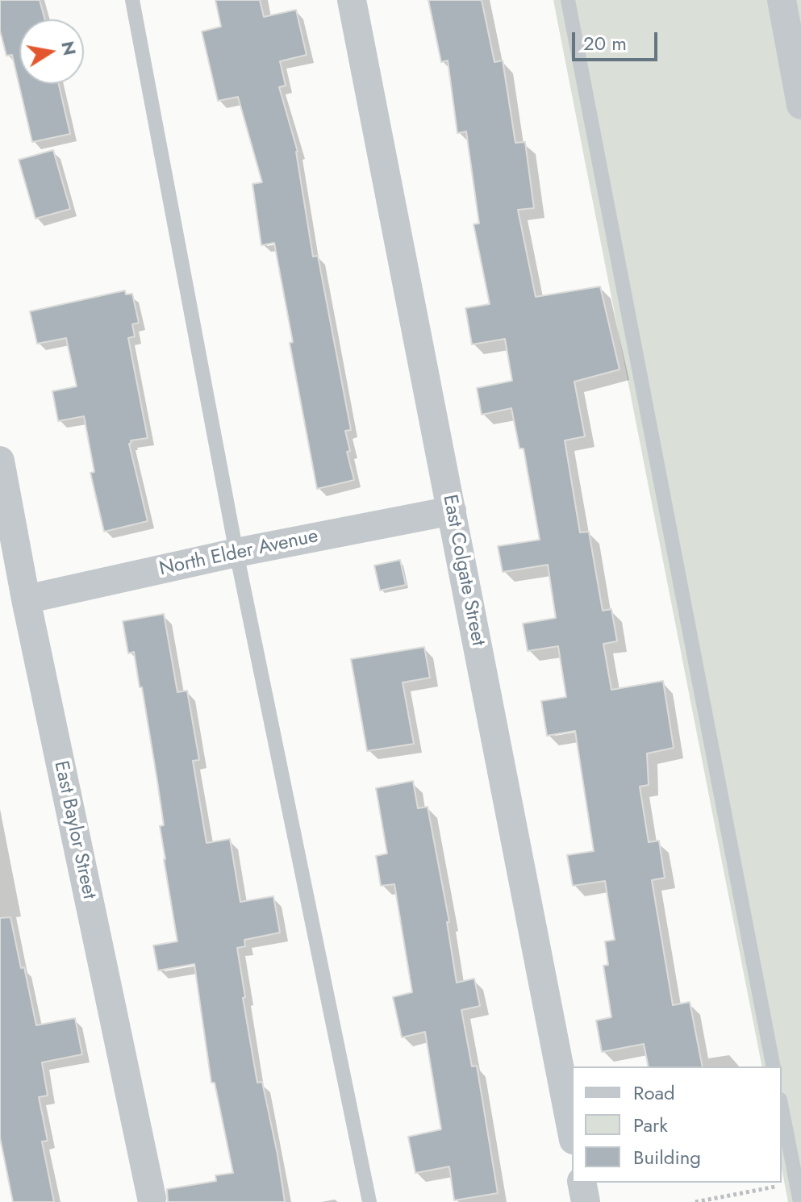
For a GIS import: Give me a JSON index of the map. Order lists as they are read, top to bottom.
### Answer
{
  "streets": {
    "street": ["North Elder Avenue", "East Colgate Street", "East Baylor Street"]
  },
  "crossings": [
    ["North Elder Avenue", "East Colgate Street"],
    ["North Elder Avenue", "East Baylor Street"]
  ],
  "legend": ["Road", "Park", "Building"],
  "scale_bar": "20 m",
  "north": "right"
}
